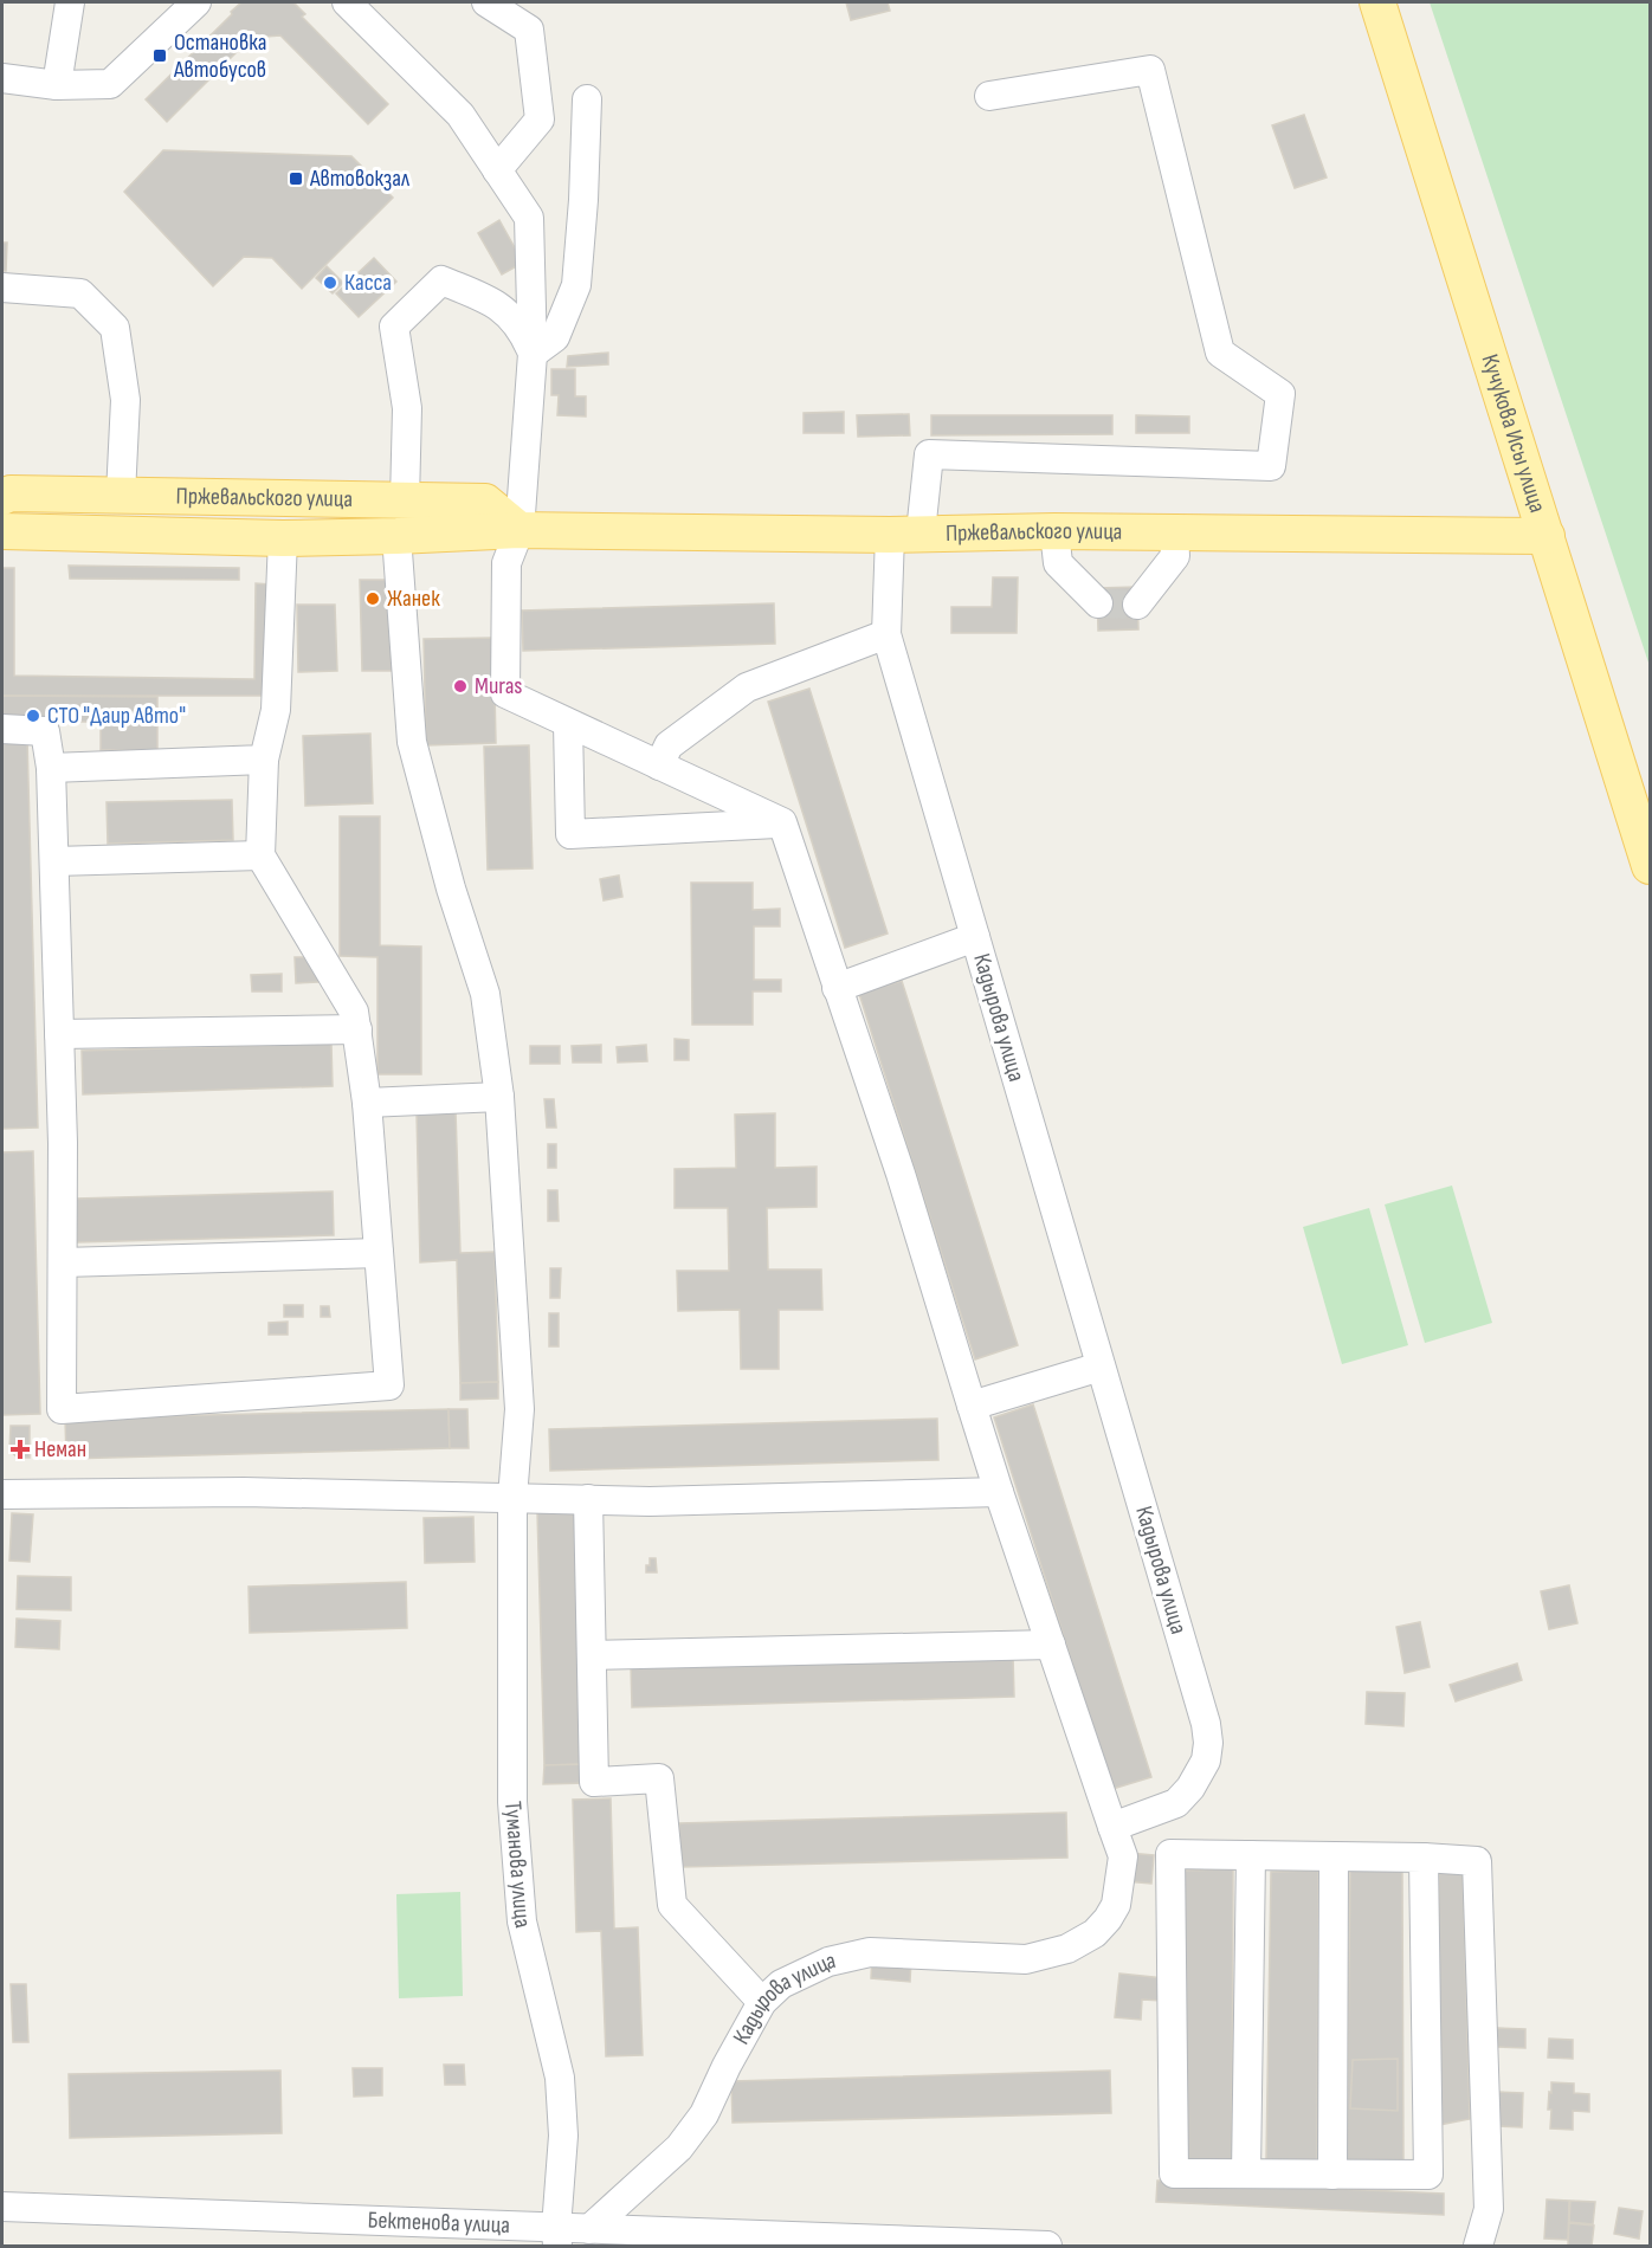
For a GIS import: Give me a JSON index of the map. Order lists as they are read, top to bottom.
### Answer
{
  "streets": {
    "main road": ["Кучукова Исы улица", "Пржевальского улица"],
    "street": ["Кадырова улица", "Туманова улица", "Бектенова улица"]
  },
  "crossings": [
    ["Кучукова Исы улица", "Пржевальского улица"],
    ["Пржевальского улица", "Кадырова улица"],
    ["Пржевальского улица", "Туманова улица"],
    ["Кадырова улица", "Бектенова улица"],
    ["Туманова улица", "Бектенова улица"]
  ],
  "places": {
    "transit": ["Остановка Автобусов", "Автовокзал"],
    "other": [
      "Касса",
      "Жанек",
      "Muras",
      "СТО \"Даир Авто\""
    ],
    "health": ["Неман"]
  }
}
